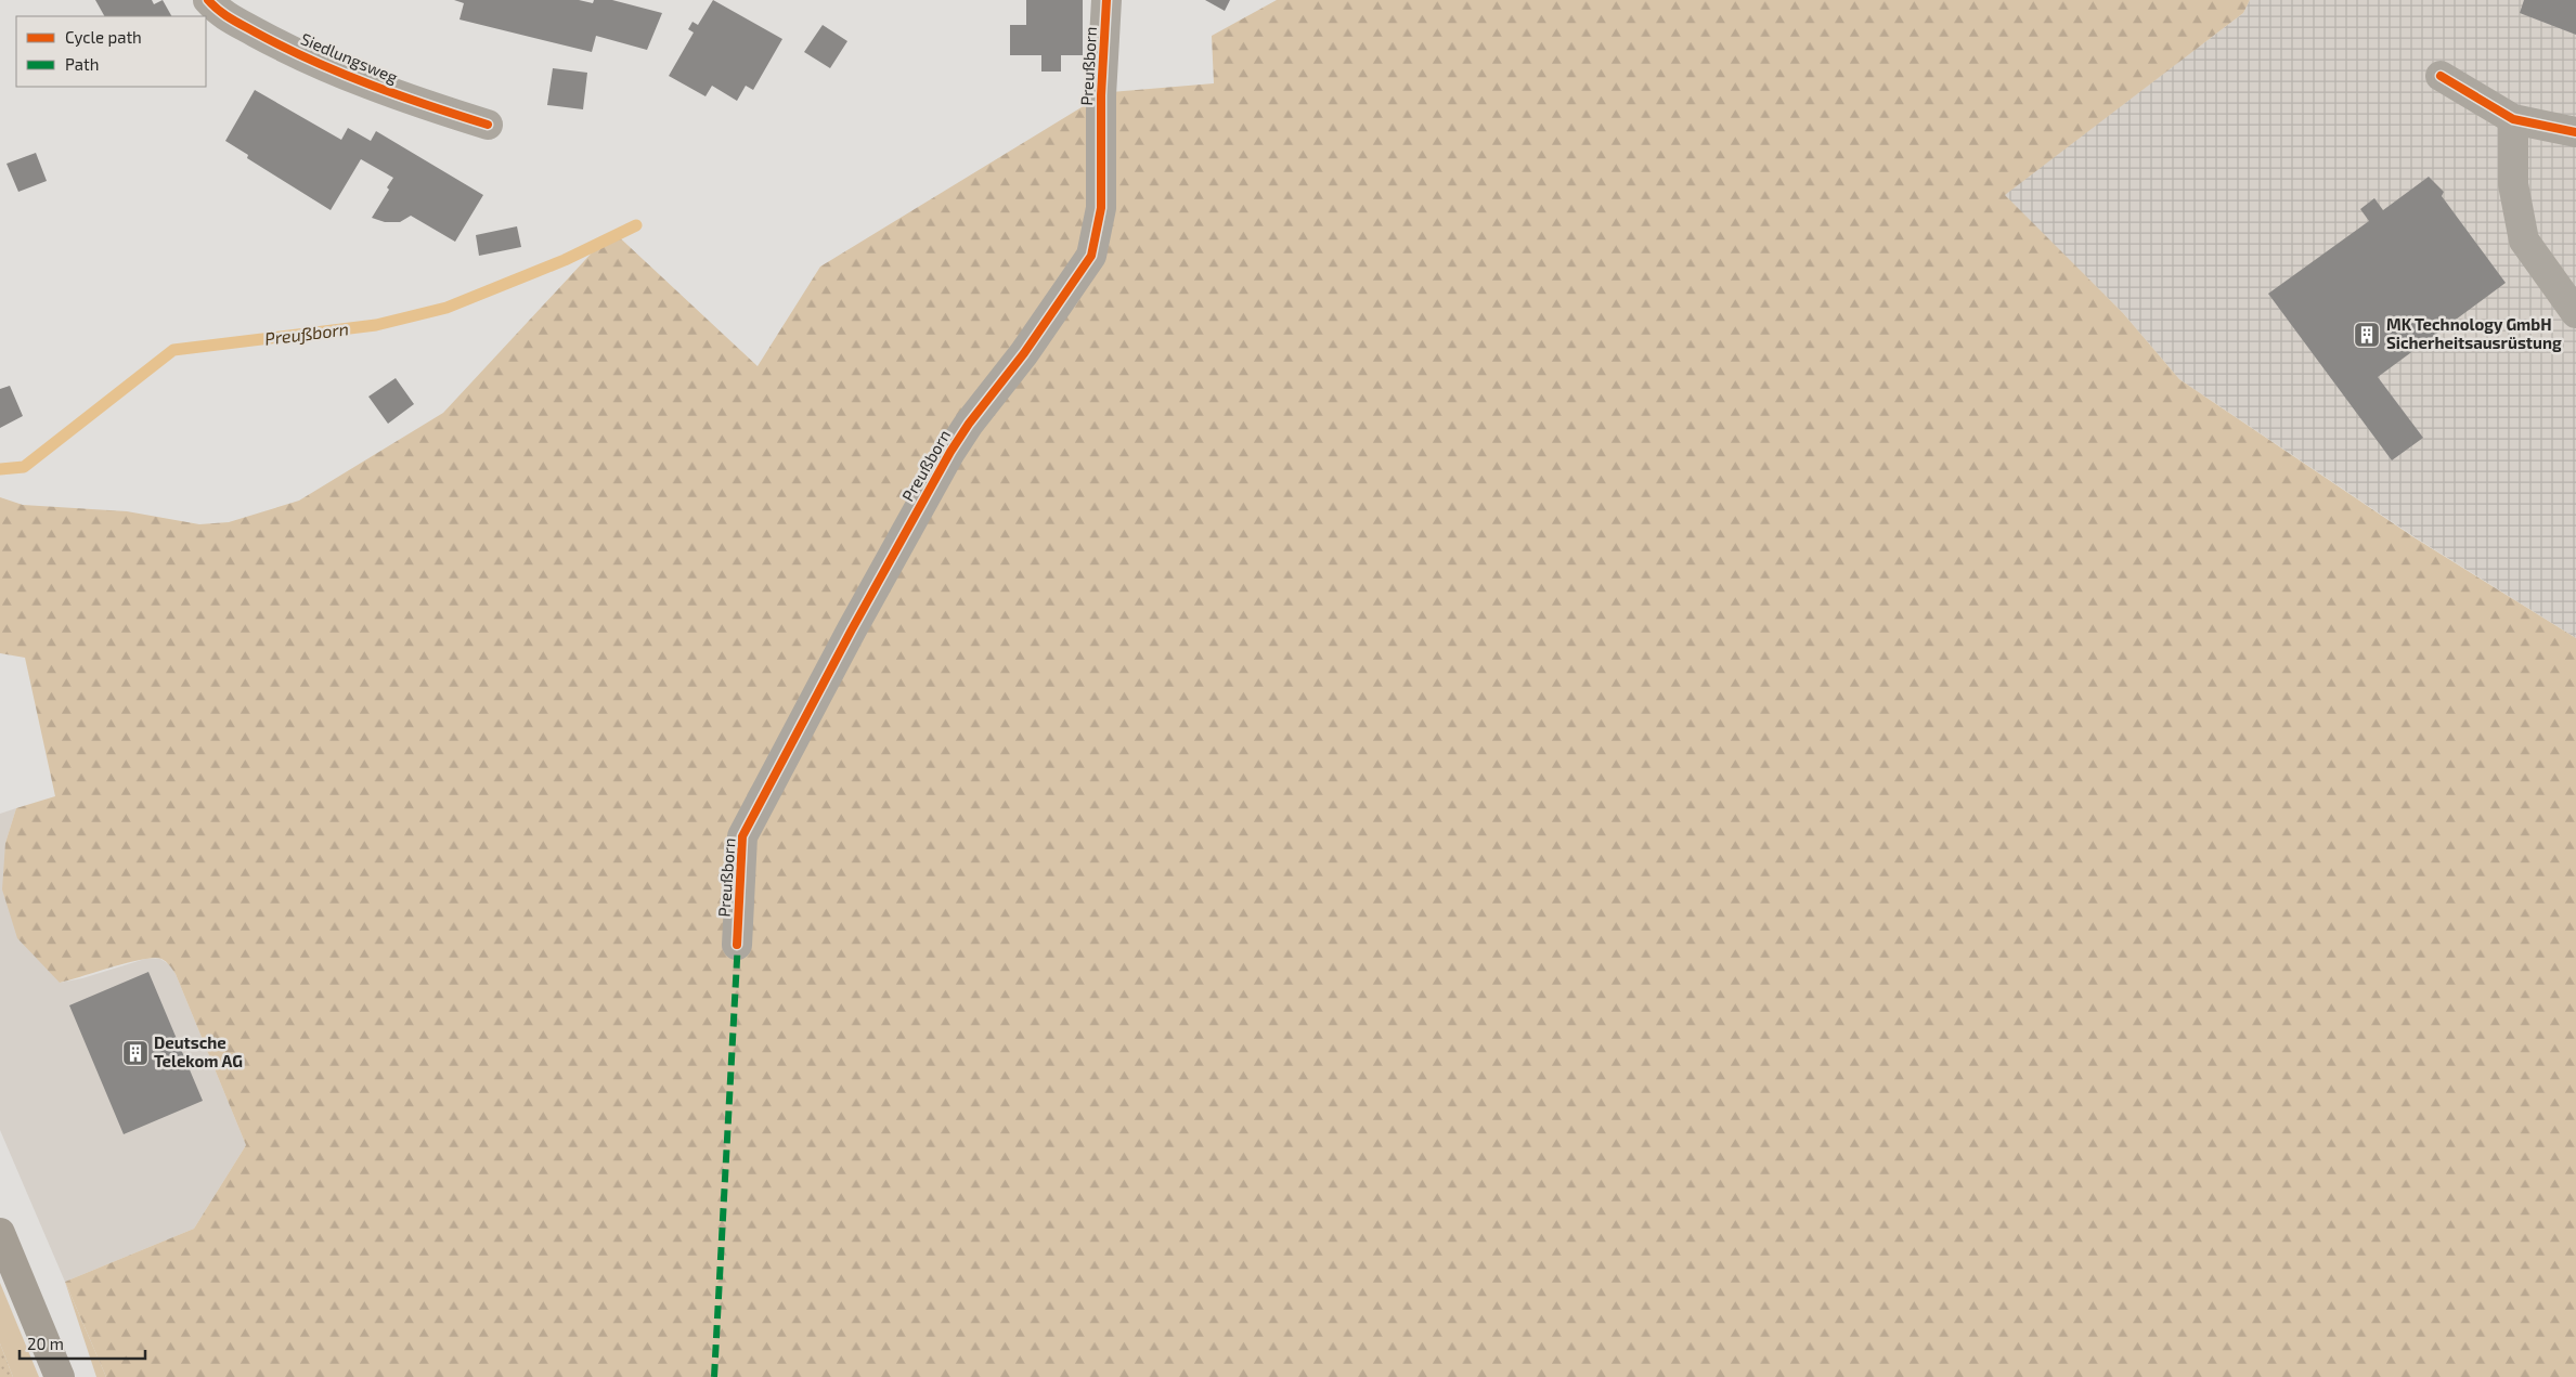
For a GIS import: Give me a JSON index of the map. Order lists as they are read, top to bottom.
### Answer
{
  "streets": {
    "street": ["Siedlungsweg", "Preußborn"]
  },
  "water": ["Preußborn"],
  "places": {
    "building": ["MK Technology GmbH Sicherheitsausrüstung", "Deutsche Telekom AG"]
  },
  "legend": ["Cycle path", "Path"],
  "scale_bar": "20 m"
}
